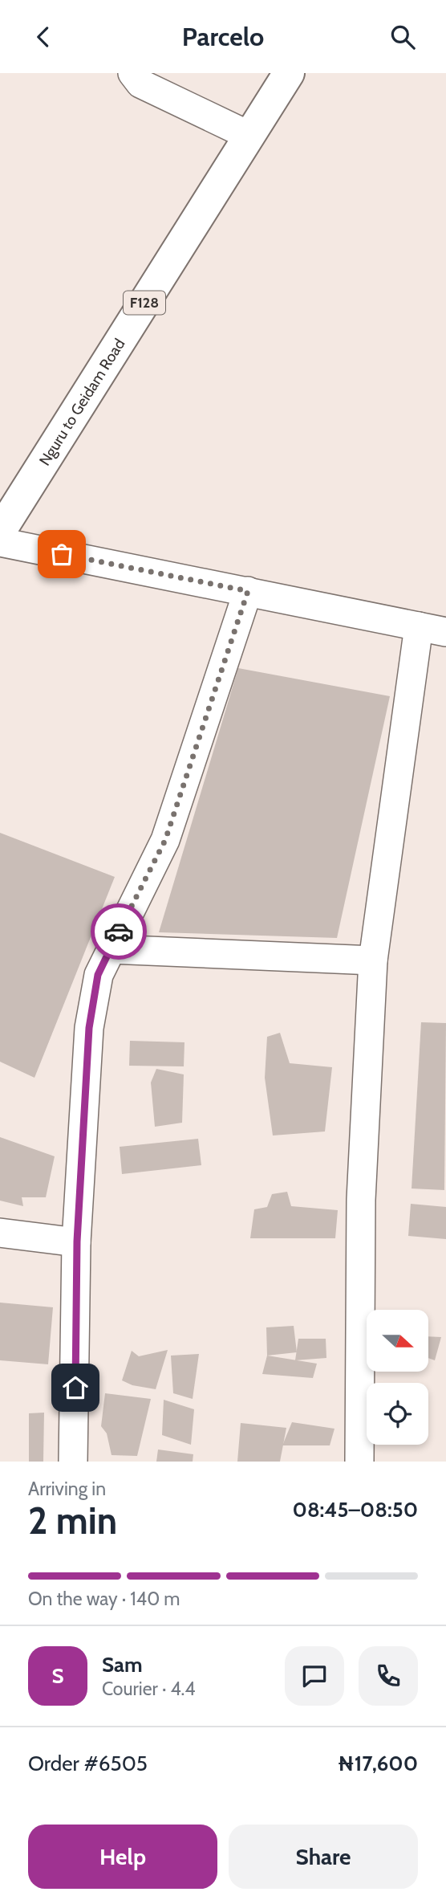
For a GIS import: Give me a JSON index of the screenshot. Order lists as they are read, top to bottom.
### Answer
{
  "streets": {
    "main road": ["F128", "Nguru to Geidam Road"]
  },
  "north": "right",
  "page": {
    "header": "Parcelo",
    "heading": ["2 min", "Arriving in", "08:45–08:50"],
    "panel": [
      "Sam",
      "Courier · 4.4",
      "Order #6505",
      "₦17,600"
    ],
    "bar": "On the way · 140 m",
    "round": "S",
    "buttons": ["Help", "Share"]
  }
}
